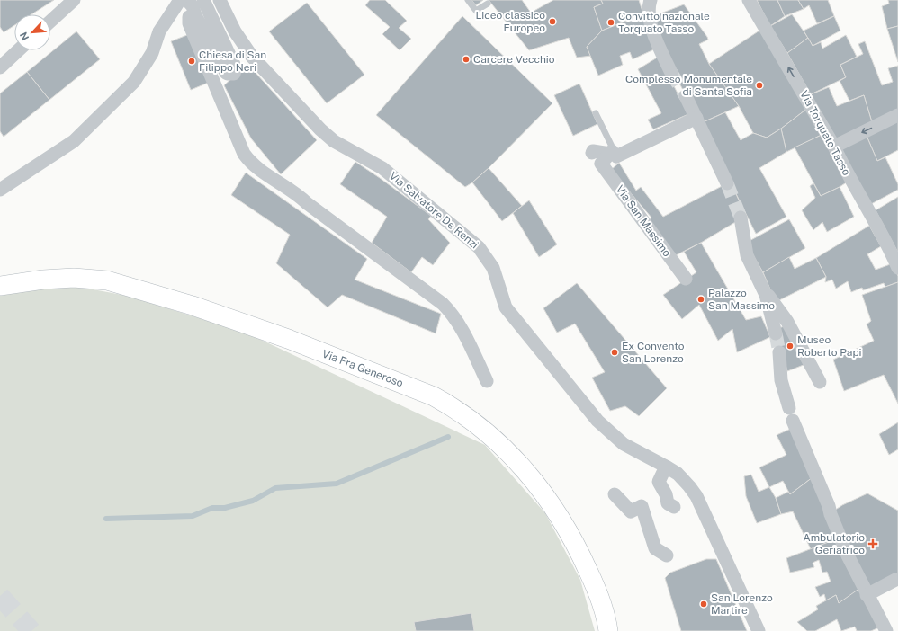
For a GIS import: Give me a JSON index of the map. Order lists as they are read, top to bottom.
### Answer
{
  "streets": {
    "main road": ["Via Fra Generoso"],
    "street": ["Via Torquato Tasso", "Via Salvatore De Renzi", "Via San Massimo"]
  },
  "places": {
    "other": [
      "Liceo classico Europeo",
      "Convitto nazionale Torquato Tasso",
      "Carcere Vecchio",
      "Chiesa di San Filippo Neri",
      "Complesso Monumentale di Santa Sofia",
      "Palazzo San Massimo",
      "Museo Roberto Papi",
      "Ex Convento San Lorenzo",
      "San Lorenzo Martire"
    ],
    "health": ["Ambulatorio Geriatrico"]
  },
  "north": "bottom left"
}
